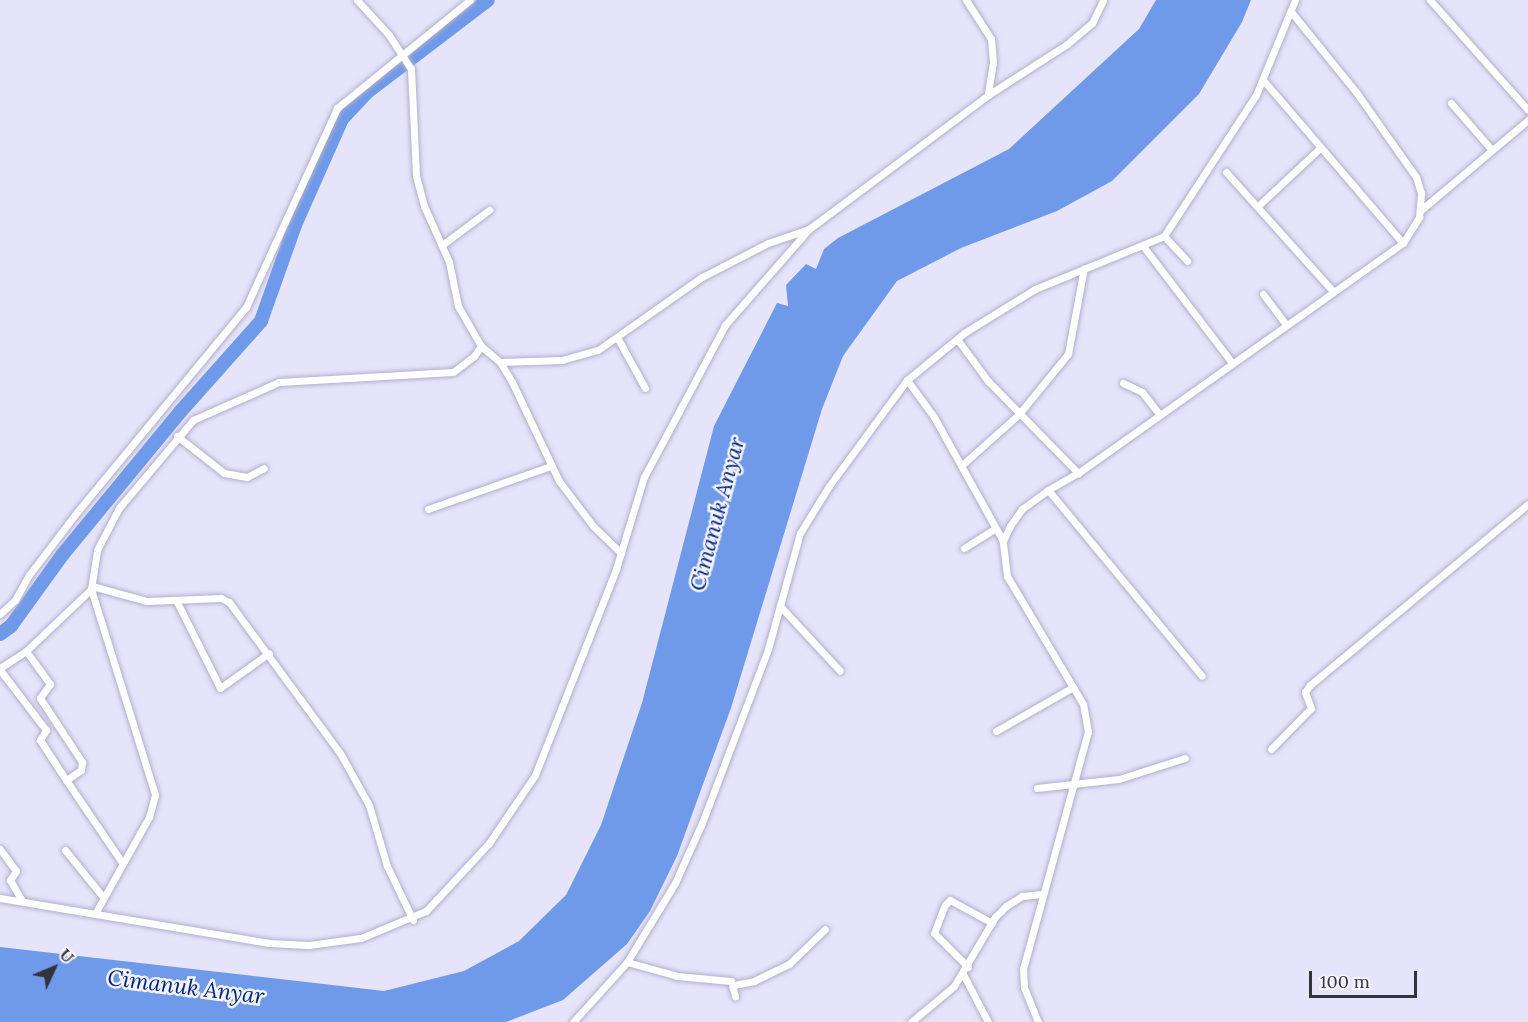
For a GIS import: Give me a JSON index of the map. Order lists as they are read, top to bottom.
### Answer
{
  "water": ["Cimanuk Anyar"],
  "scale_bar": "100 m",
  "north": "top right"
}
